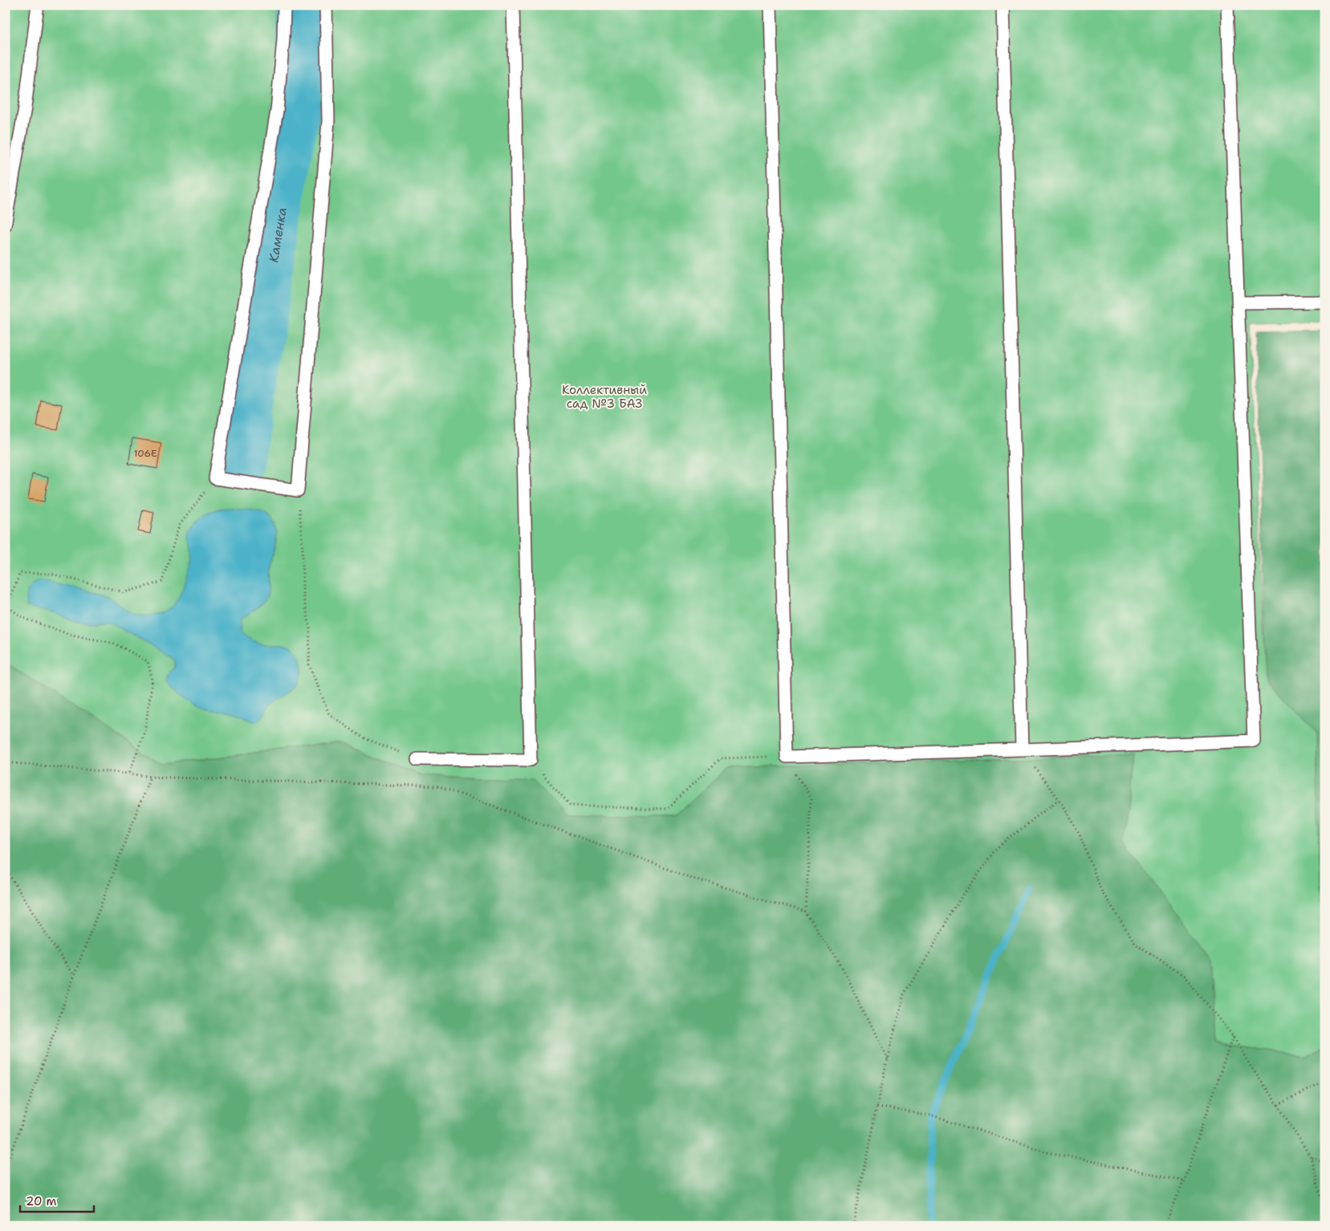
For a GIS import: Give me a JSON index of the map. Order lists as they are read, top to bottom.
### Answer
{
  "water": ["Каменка"],
  "parks": ["Коллективный сад №3 БАЗ"],
  "house_numbers": ["106Е"],
  "scale_bar": "20 m"
}
